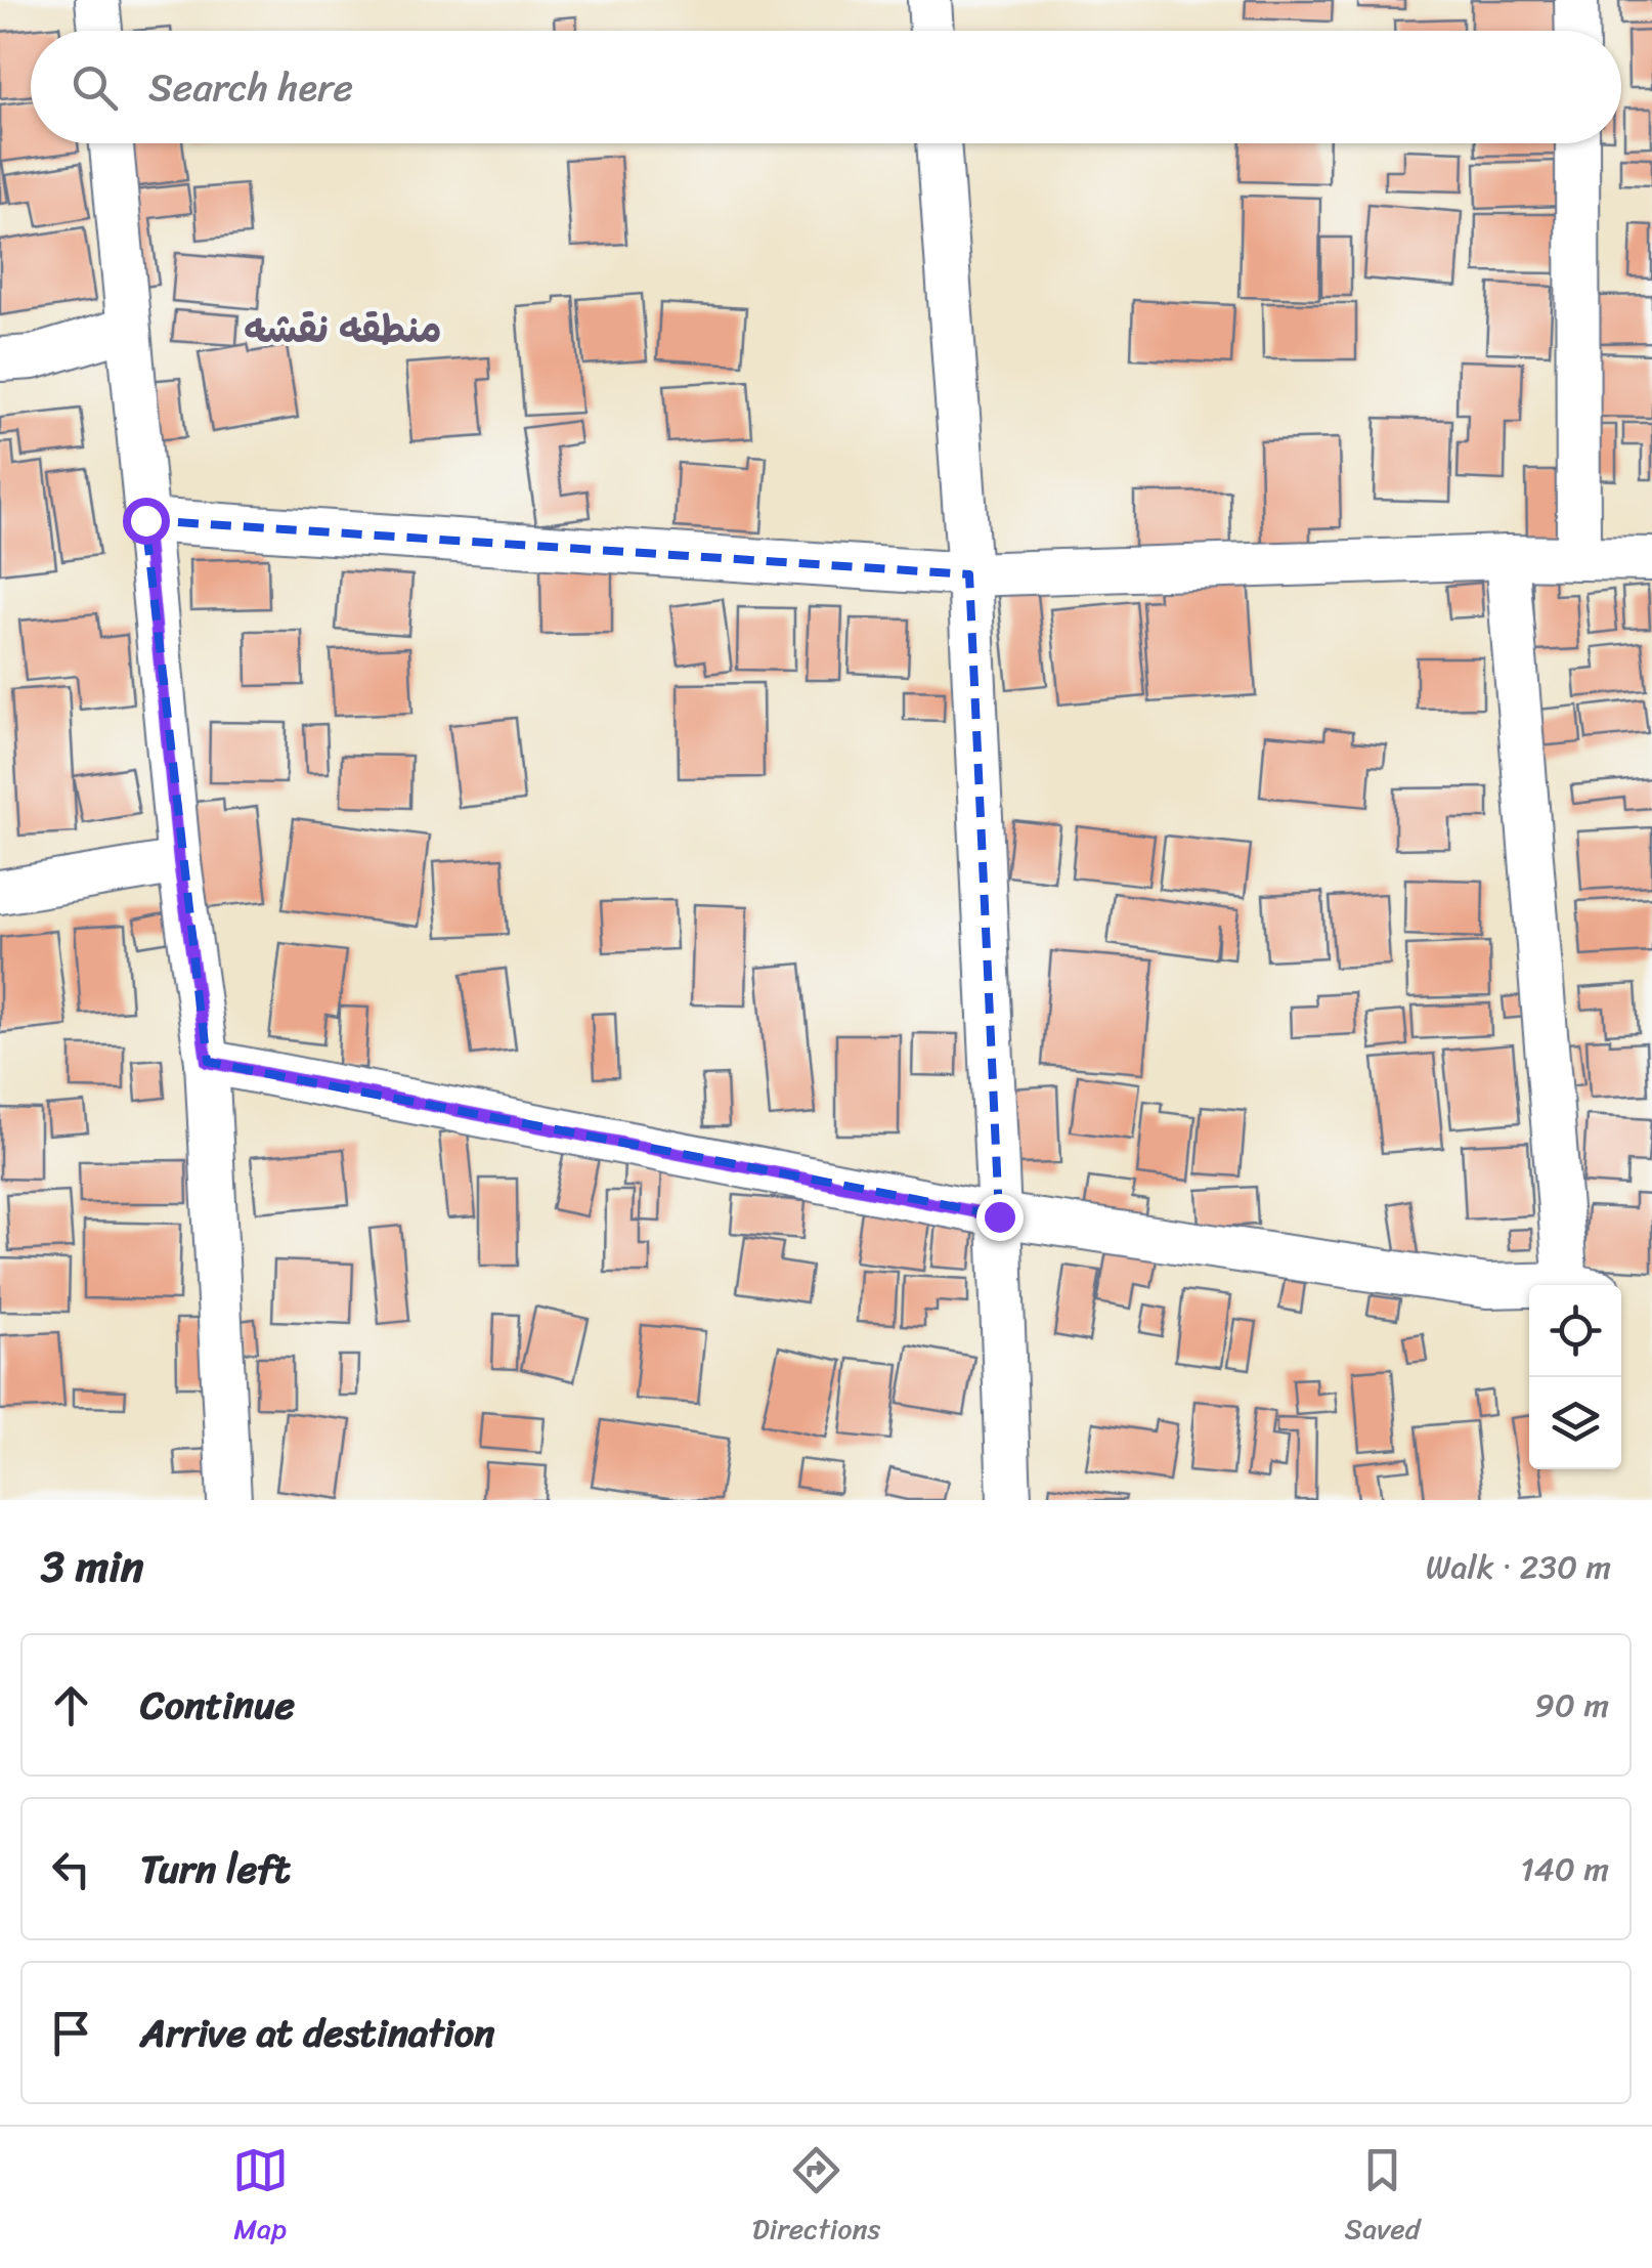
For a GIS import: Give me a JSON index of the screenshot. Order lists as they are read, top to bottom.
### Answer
{
  "districts": ["منطقه نقشه"],
  "page": {
    "search": "Search here",
    "heading": ["3 min", "Walk · 230 m"],
    "list": [
      ["Continue", "90 m"],
      ["Turn left", "140 m"],
      "Arrive at destination"
    ],
    "nav": ["Map", "Directions", "Saved"]
  }
}
